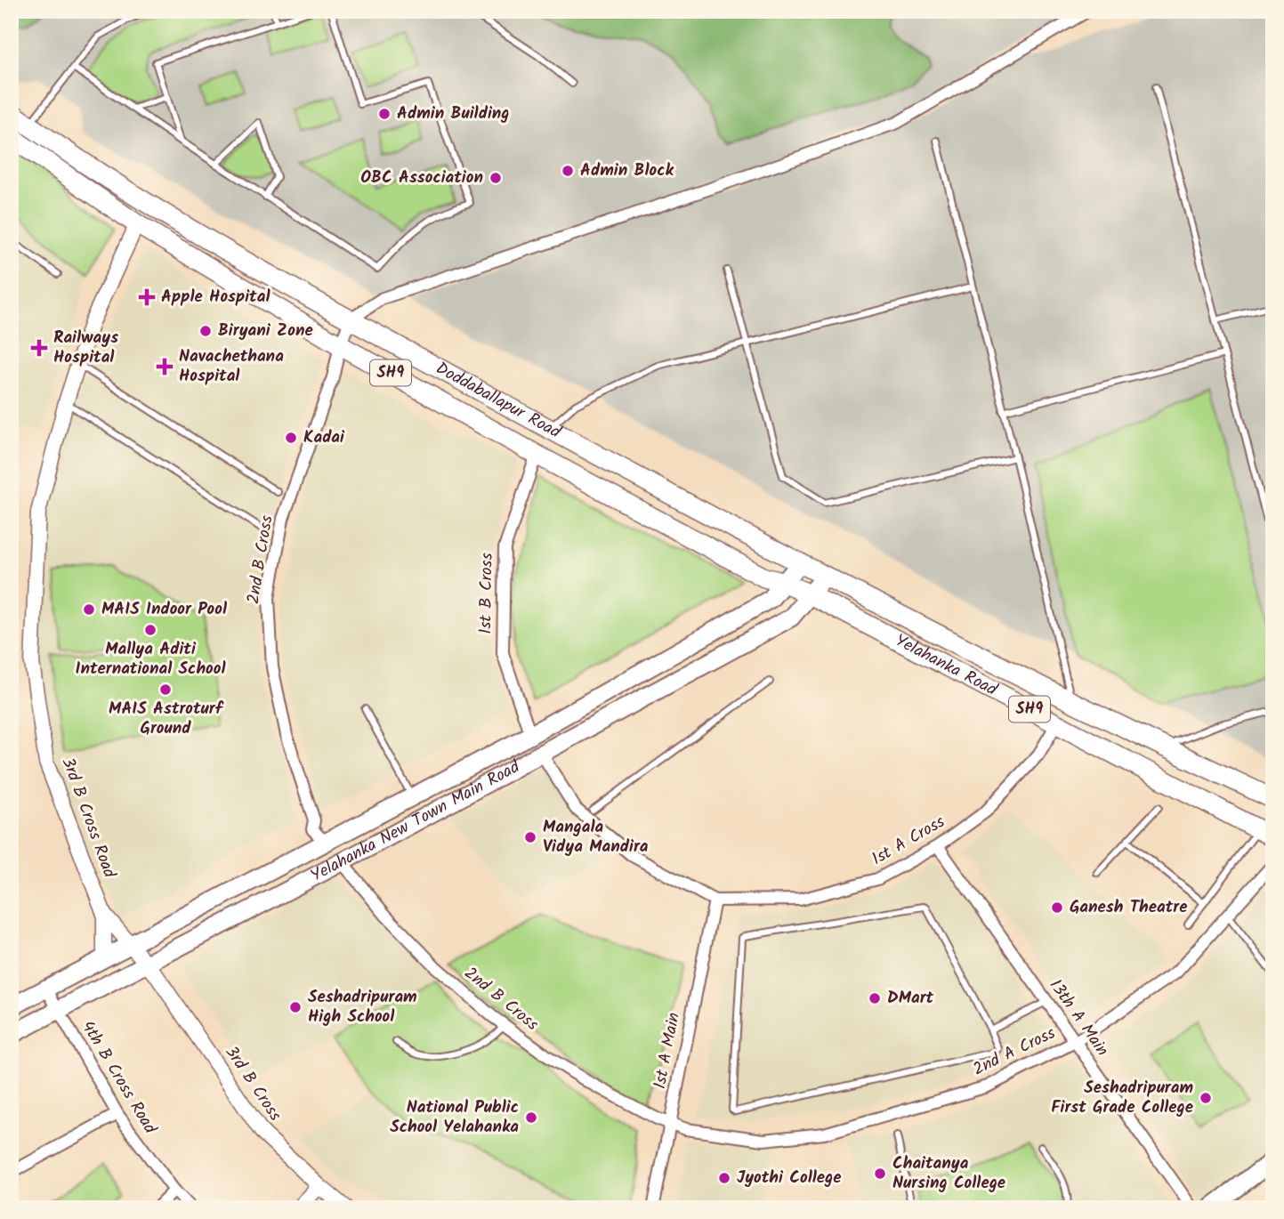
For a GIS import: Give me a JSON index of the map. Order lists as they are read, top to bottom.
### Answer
{
  "streets": {
    "main road": [
      "SH9",
      "Doddaballapur Road",
      "Yelahanka Road",
      "Yelahanka New Town Main Road"
    ],
    "street": [
      "2nd B Cross",
      "1st B Cross",
      "3rd B Cross Road",
      "1st A Cross",
      "13th A Main",
      "1st A Main",
      "2nd A Cross",
      "4th B Cross Road",
      "3rd B Cross"
    ]
  },
  "crossings": [
    ["Doddaballapur Road", "2nd B Cross"],
    ["Doddaballapur Road", "1st B Cross"],
    ["Doddaballapur Road", "Yelahanka Road"],
    ["Doddaballapur Road", "3rd B Cross Road"],
    ["Doddaballapur Road", "Yelahanka New Town Main Road"],
    ["2nd B Cross", "Yelahanka New Town Main Road"],
    ["2nd B Cross", "1st A Main"],
    ["2nd B Cross", "2nd A Cross"],
    ["1st B Cross", "Yelahanka New Town Main Road"],
    ["Yelahanka Road", "Yelahanka New Town Main Road"],
    ["Yelahanka Road", "1st A Cross"],
    ["3rd B Cross Road", "Yelahanka New Town Main Road"],
    ["3rd B Cross Road", "3rd B Cross"],
    ["Yelahanka New Town Main Road", "4th B Cross Road"],
    ["Yelahanka New Town Main Road", "3rd B Cross"],
    ["1st A Cross", "13th A Main"],
    ["1st A Cross", "1st A Main"],
    ["13th A Main", "2nd A Cross"],
    ["1st A Main", "2nd A Cross"]
  ],
  "places": {
    "other": [
      "Admin Building",
      "Admin Block",
      "OBC Association",
      "Biryani Zone",
      "Kadai",
      "MAIS Indoor Pool",
      "Mallya Aditi International School",
      "MAIS Astroturf Ground",
      "Mangala Vidya Mandira",
      "Ganesh Theatre",
      "DMart",
      "Seshadripuram High School",
      "Seshadripuram First Grade College",
      "National Public School Yelahanka",
      "Chaitanya Nursing College",
      "Jyothi College"
    ],
    "health": ["Apple Hospital", "Railways Hospital", "Navachethana Hospital"]
  }
}
